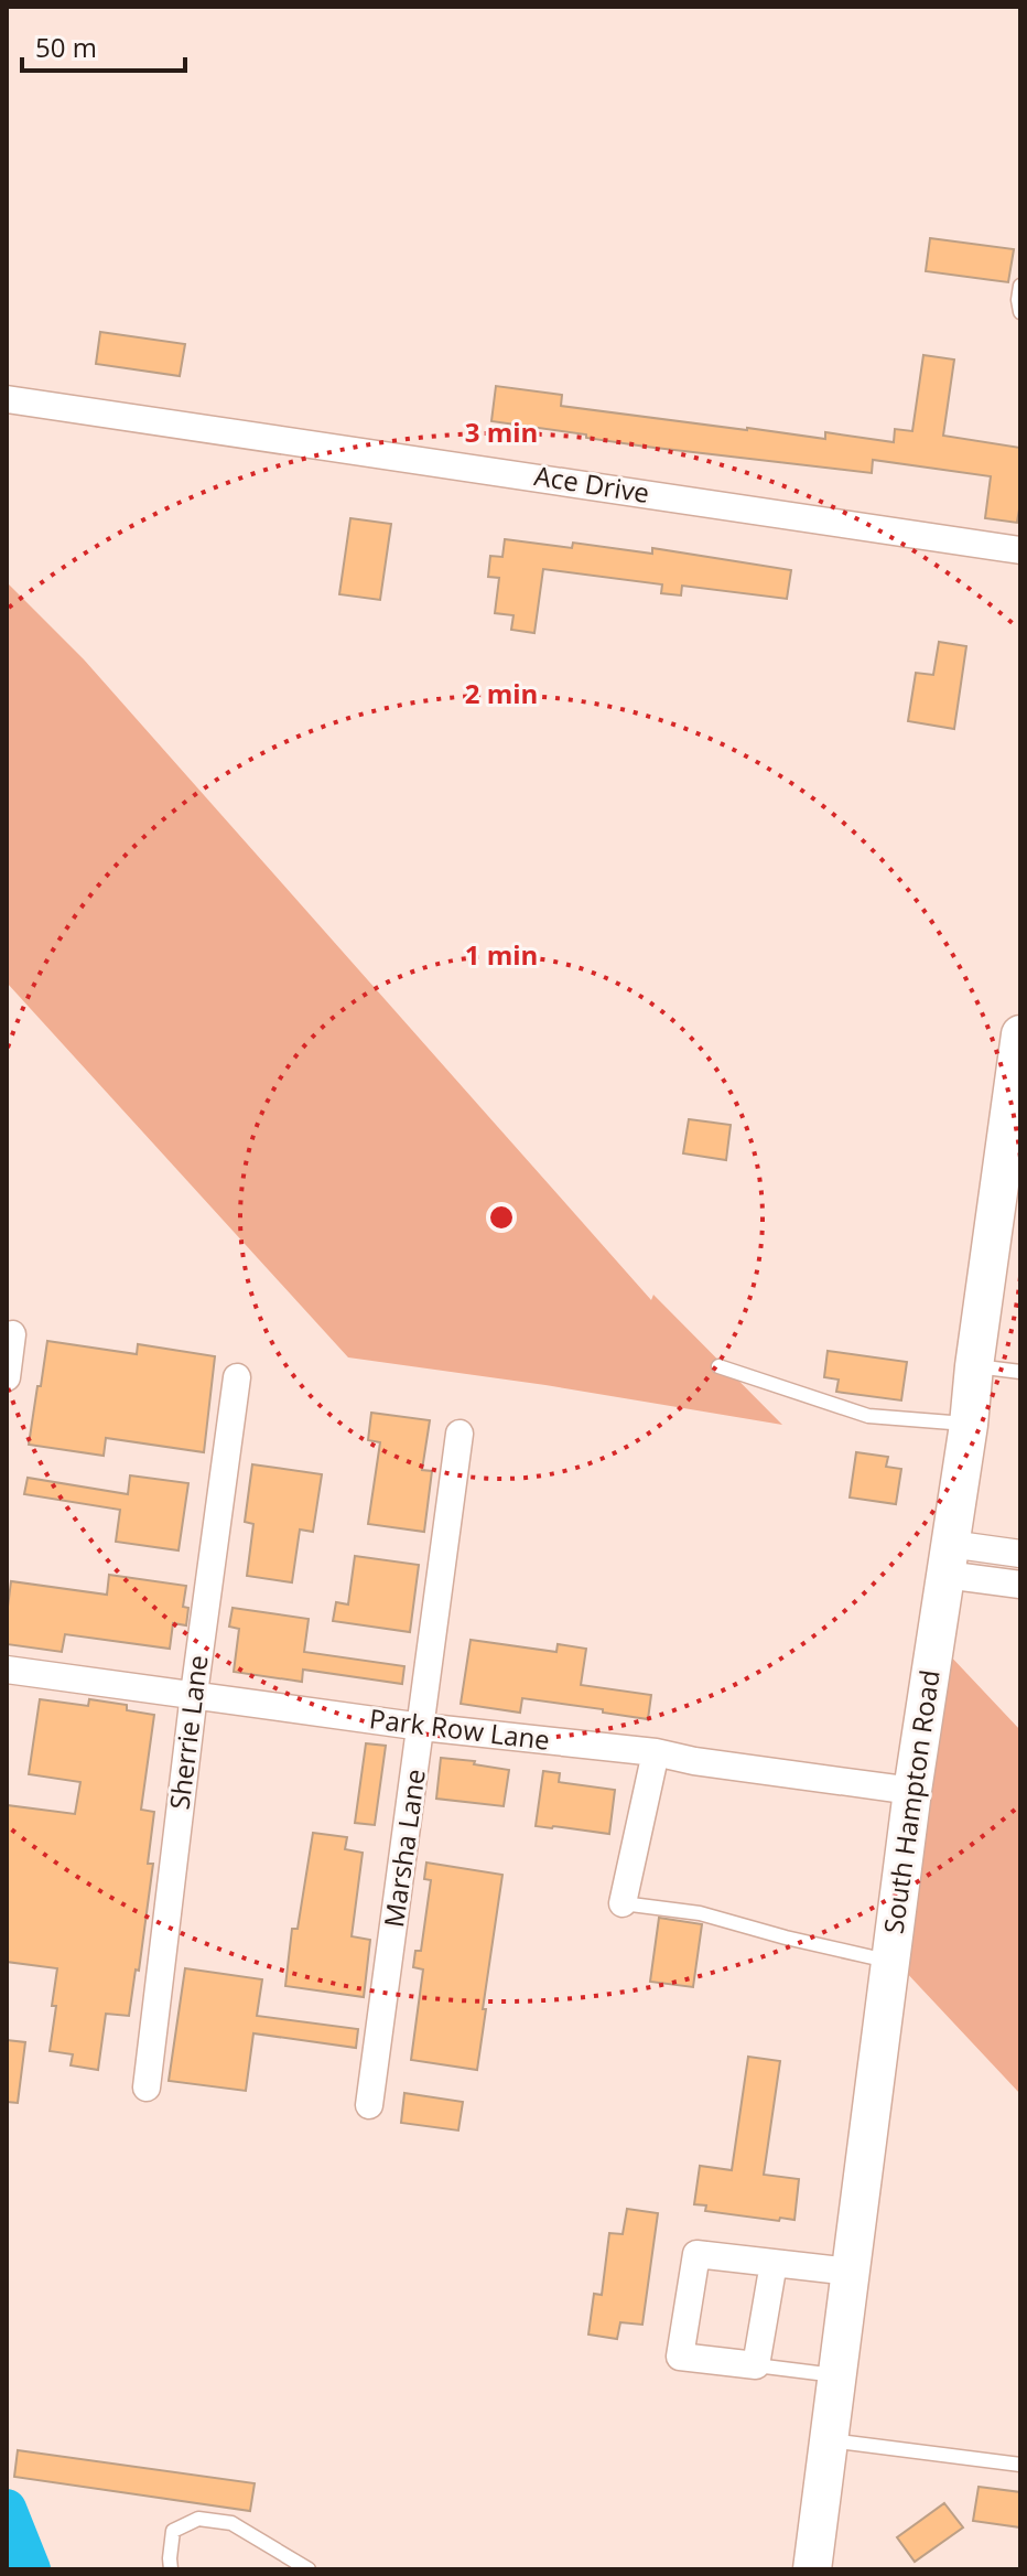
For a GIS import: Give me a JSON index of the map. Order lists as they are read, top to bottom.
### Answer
{
  "streets": {
    "main road": ["South Hampton Road"],
    "street": [
      "Ace Drive",
      "Park Row Lane",
      "Sherrie Lane",
      "Marsha Lane"
    ]
  },
  "crossings": [
    ["Park Row Lane", "Sherrie Lane"],
    ["Park Row Lane", "South Hampton Road"],
    ["Park Row Lane", "Marsha Lane"]
  ],
  "scale_bar": "50 m",
  "rings": ["3 min", "2 min", "1 min"]
}
